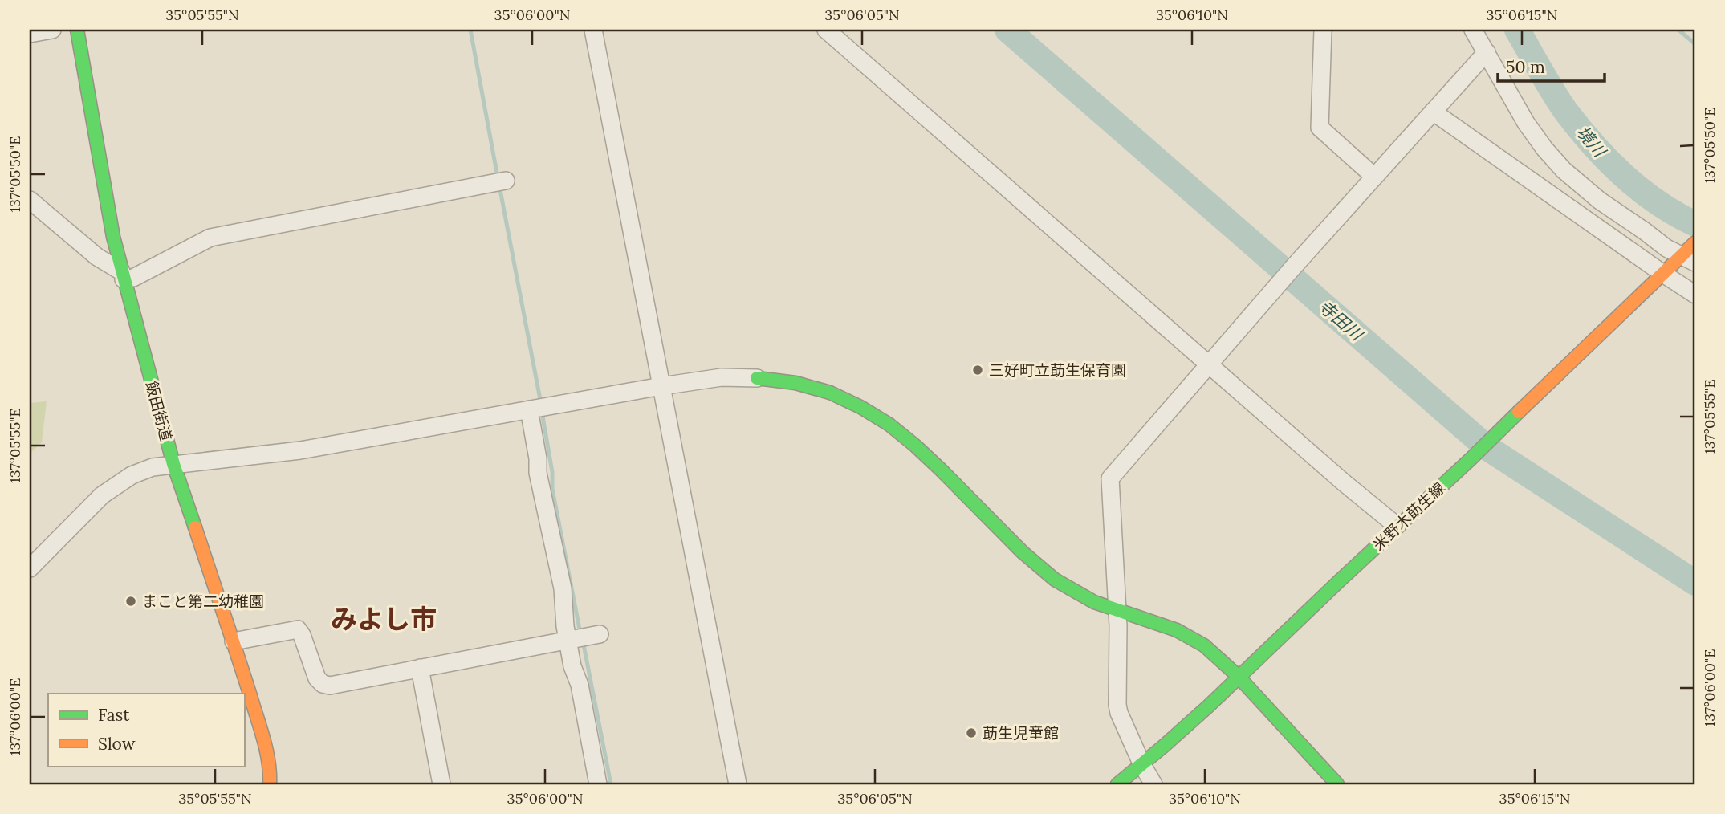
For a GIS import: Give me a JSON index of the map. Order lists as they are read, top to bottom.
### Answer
{
  "streets": {
    "main road": ["飯田街道", "米野木莇生線"]
  },
  "districts": ["みよし市"],
  "water": ["境川", "寺田川"],
  "places": ["三好町立莇生保育園", "まこと第二幼稚園", "莇生児童館"],
  "legend": ["Fast", "Slow"],
  "scale_bar": "50 m",
  "coordinates": [
    "35°05'55\"N",
    "35°06'00\"N",
    "35°06'05\"N",
    "35°06'10\"N",
    "35°06'15\"N",
    "137°05'50\"E",
    "137°05'55\"E",
    "137°06'00\"E"
  ]
}
